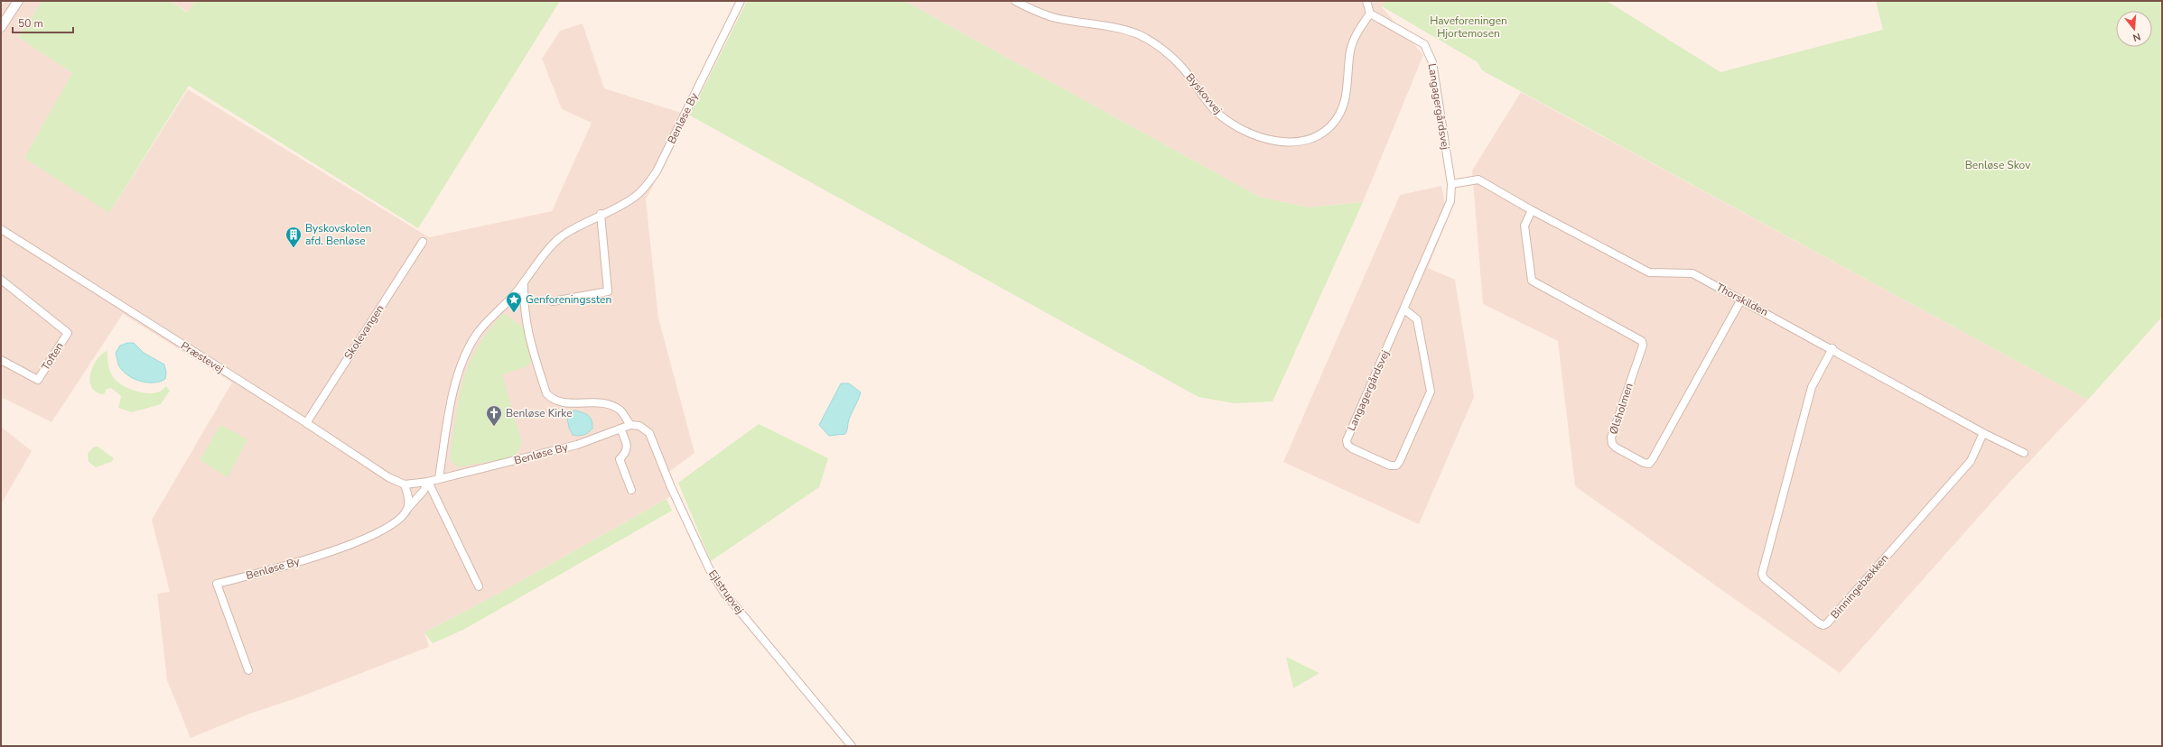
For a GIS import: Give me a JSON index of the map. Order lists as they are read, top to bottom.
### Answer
{
  "streets": {
    "street": [
      "Byskovvej",
      "Langagergårdsvej",
      "Benløse By",
      "Thorskilden",
      "Skolevangen",
      "Toften",
      "Præstevej",
      "Ølsholmen",
      "Binningebækken",
      "Ejlstrupvej"
    ]
  },
  "crossings": [
    ["Byskovvej", "Langagergårdsvej"],
    ["Langagergårdsvej", "Thorskilden"],
    ["Benløse By", "Præstevej"],
    ["Benløse By", "Ejlstrupvej"],
    ["Thorskilden", "Ølsholmen"],
    ["Thorskilden", "Binningebækken"],
    ["Skolevangen", "Præstevej"]
  ],
  "parks": ["Haveforeningen Hjortemosen", "Benløse Skov"],
  "places": {
    "building": ["Byskovskolen afd. Benløse"],
    "place": ["Genforeningssten"],
    "church": ["Benløse Kirke"]
  },
  "scale_bar": "50 m",
  "north": "bottom"
}
